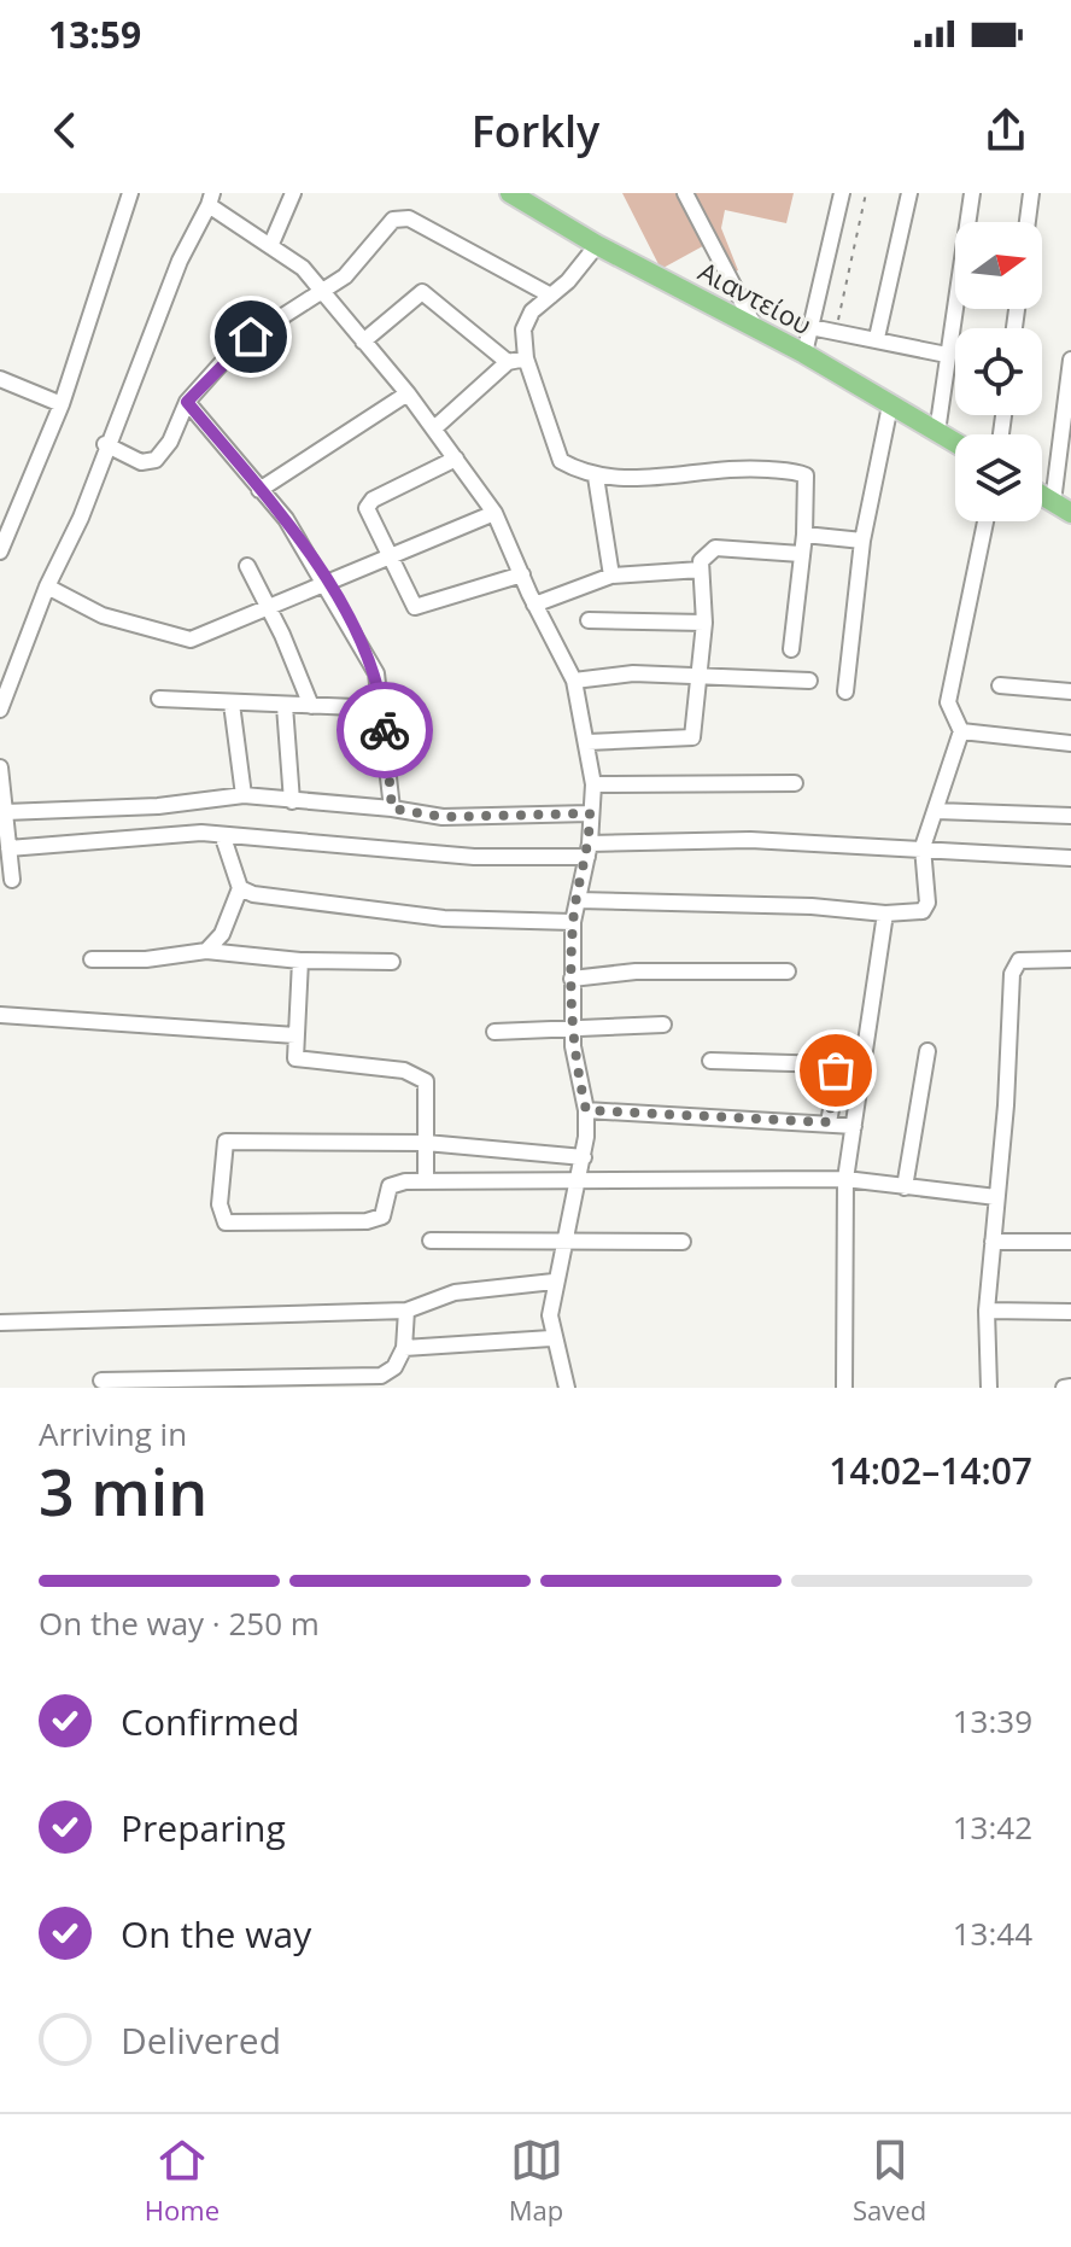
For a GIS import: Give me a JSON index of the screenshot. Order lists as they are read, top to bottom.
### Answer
{
  "streets": {
    "main road": ["Αιαντείου"]
  },
  "north": "right",
  "page": {
    "status": "13:59",
    "header": "Forkly",
    "heading": ["3 min", "Arriving in", "14:02–14:07"],
    "bar": "On the way · 250 m",
    "list": [
      ["Confirmed", "13:39"],
      ["Preparing", "13:42"],
      ["On the way", "13:44"],
      "Delivered"
    ],
    "tabs": ["Home", "Map", "Saved"]
  }
}
